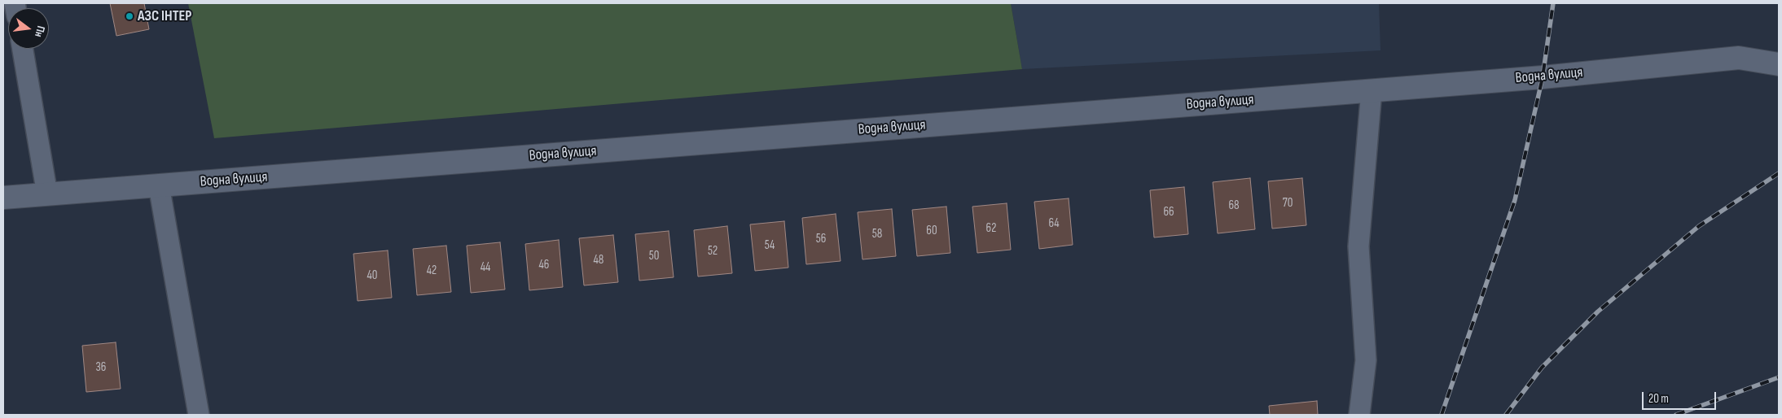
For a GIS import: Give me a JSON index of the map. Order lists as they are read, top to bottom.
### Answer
{
  "streets": {
    "street": ["Водна вулиця"]
  },
  "places": ["АЗС ІНТЕР"],
  "house_numbers": [
    "70",
    "68",
    "66",
    "64",
    "62",
    "60",
    "58",
    "56",
    "54",
    "52",
    "50",
    "48",
    "46",
    "44",
    "42",
    "40",
    "36"
  ],
  "scale_bar": "20 m",
  "north": "right"
}
